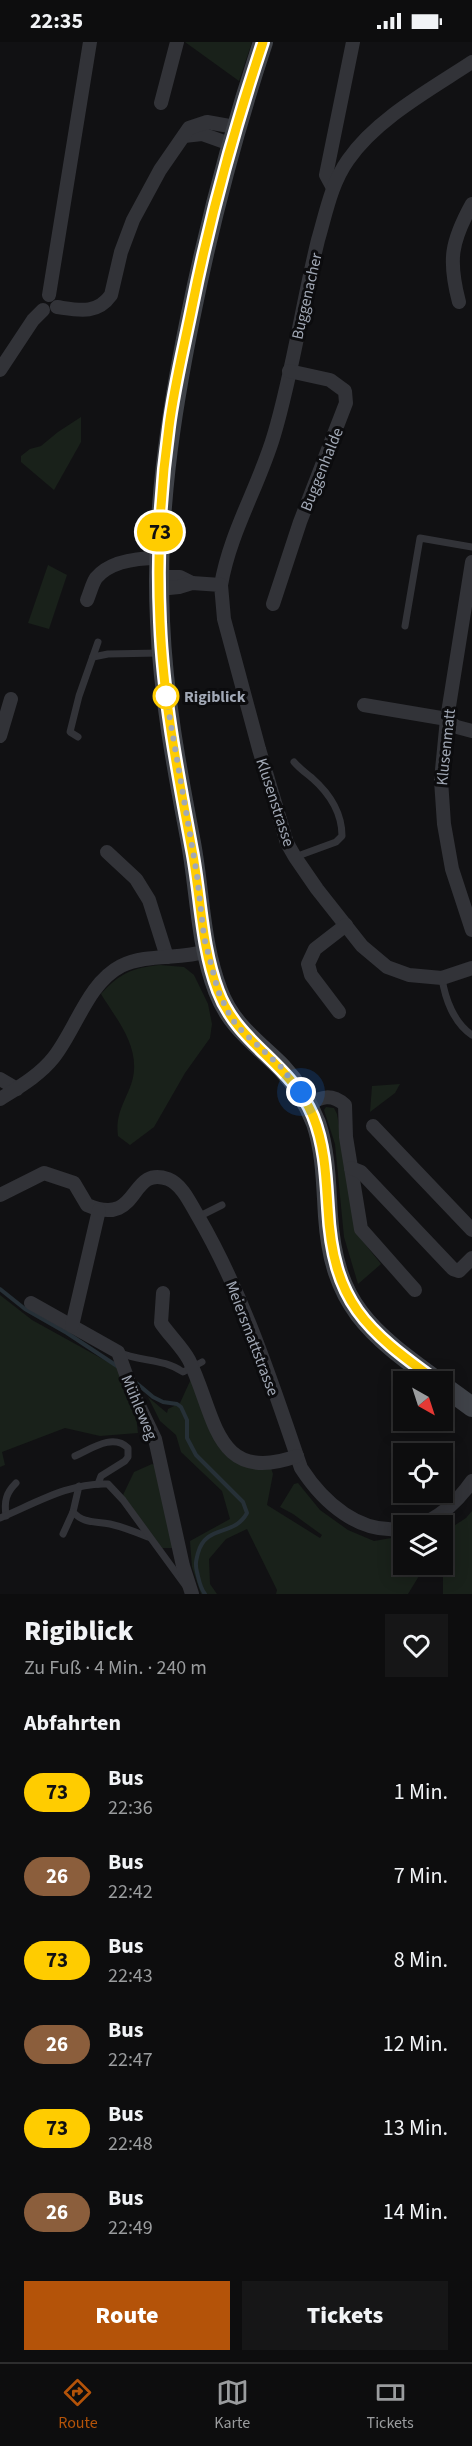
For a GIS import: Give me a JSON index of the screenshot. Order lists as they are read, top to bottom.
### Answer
{
  "streets": {
    "street": [
      "Buggenacher",
      "Buggenhalde",
      "Klusenmatt",
      "Klusenstrasse",
      "Meiersmattstrasse",
      "Mühleweg"
    ]
  },
  "crossings": [
    ["Buggenacher", "Buggenhalde"],
    ["Buggenacher", "Klusenstrasse"]
  ],
  "places": ["Rigiblick"],
  "lines": ["bus line 73"],
  "north": "bottom right",
  "page": {
    "status": "22:35",
    "on_map": "73",
    "heading": [
      ["Rigiblick", "Zu Fuß · 4 Min. · 240 m"],
      "Abfahrten"
    ],
    "list": [
      {
        "mark": "73",
        "name": "Bus",
        "note": "22:36",
        "value": "1 Min."
      },
      {
        "mark": "26",
        "name": "Bus",
        "note": "22:42",
        "value": "7 Min."
      },
      {
        "mark": "73",
        "name": "Bus",
        "note": "22:43",
        "value": "8 Min."
      },
      {
        "mark": "26",
        "name": "Bus",
        "note": "22:47",
        "value": "12 Min."
      },
      {
        "mark": "73",
        "name": "Bus",
        "note": "22:48",
        "value": "13 Min."
      },
      {
        "mark": "26",
        "name": "Bus",
        "note": "22:49",
        "value": "14 Min."
      }
    ],
    "buttons": ["Route", "Tickets"],
    "tabs": ["Route", "Karte", "Tickets"]
  }
}
